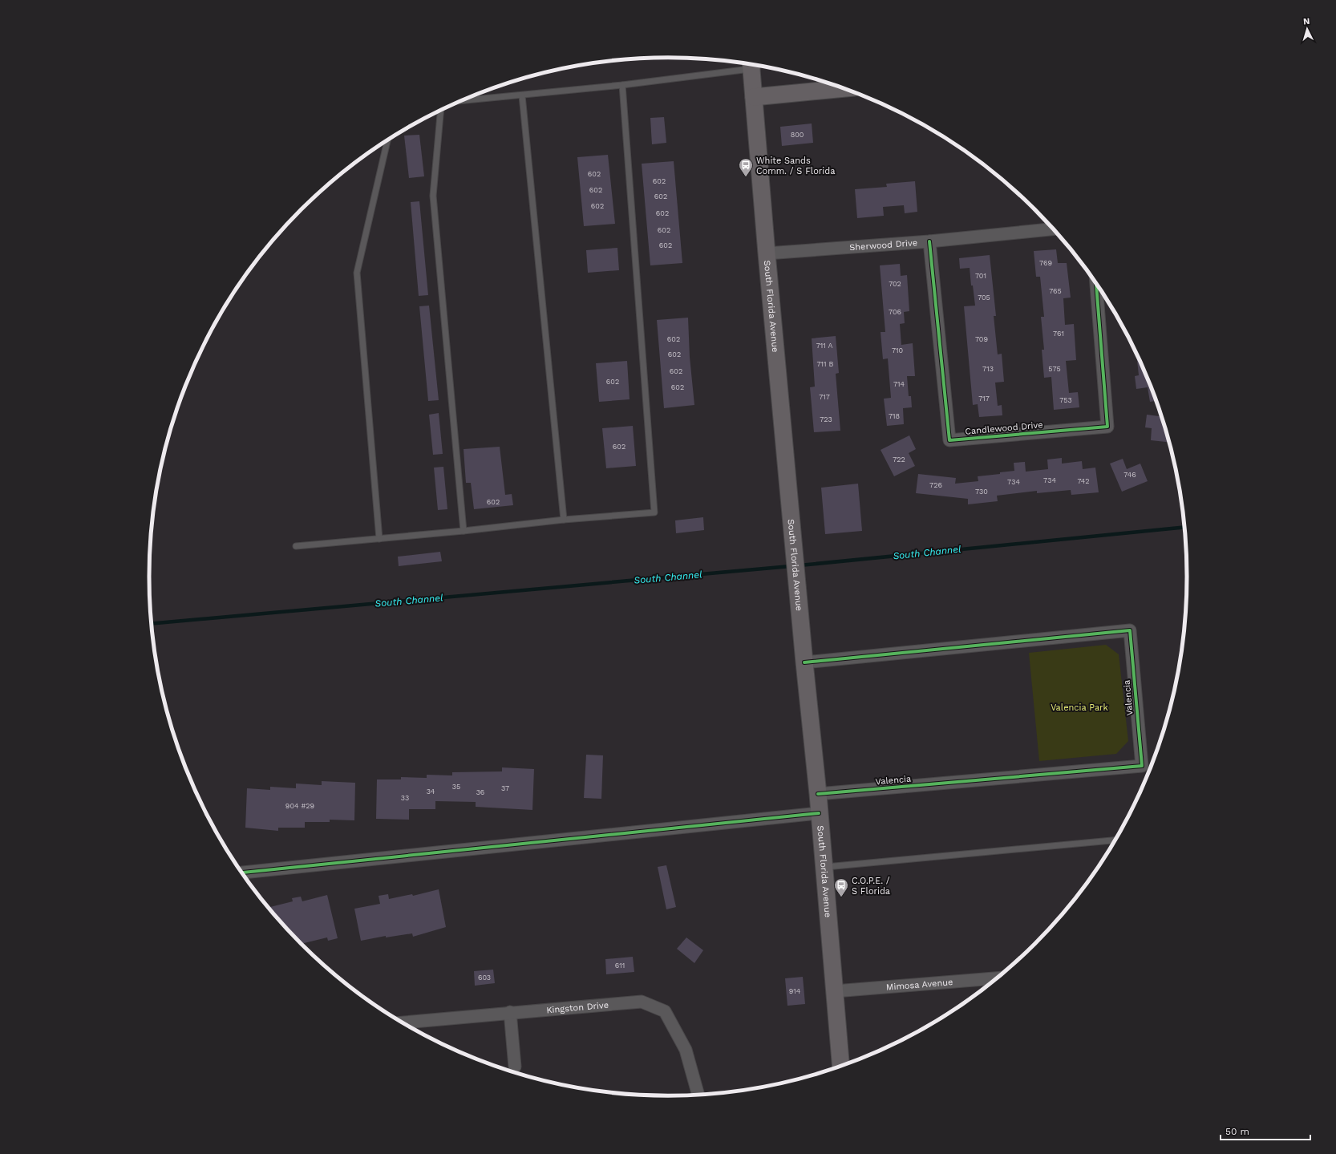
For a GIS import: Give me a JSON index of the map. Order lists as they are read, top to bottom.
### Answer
{
  "streets": {
    "main road": ["South Florida Avenue"],
    "street": [
      "Sherwood Drive",
      "Candlewood Drive",
      "Valencia",
      "Mimosa Avenue",
      "Kingston Drive"
    ]
  },
  "crossings": [
    ["Sherwood Drive", "South Florida Avenue"],
    ["Sherwood Drive", "Candlewood Drive"],
    ["South Florida Avenue", "Valencia"],
    ["South Florida Avenue", "Mimosa Avenue"]
  ],
  "water": ["South Channel"],
  "parks": ["Valencia Park"],
  "places": {
    "bus stop": ["White Sands Comm. / S Florida", "C.O.P.E. / S Florida"]
  },
  "house_numbers": [
    "800",
    "602",
    "602",
    "602",
    "602",
    "602",
    "602",
    "602",
    "602",
    "769",
    "701",
    "702",
    "765",
    "705",
    "706",
    "761",
    "602",
    "709",
    "711 A",
    "710",
    "602",
    "711 B",
    "713",
    "575",
    "602",
    "602",
    "714",
    "602",
    "717",
    "717",
    "753",
    "718",
    "723",
    "602",
    "722",
    "746",
    "734",
    "742",
    "734",
    "726",
    "730",
    "602",
    "35",
    "37",
    "34",
    "36",
    "33",
    "904 #29",
    "611",
    "603",
    "914"
  ],
  "scale_bar": "50 m",
  "north": "top"
}
